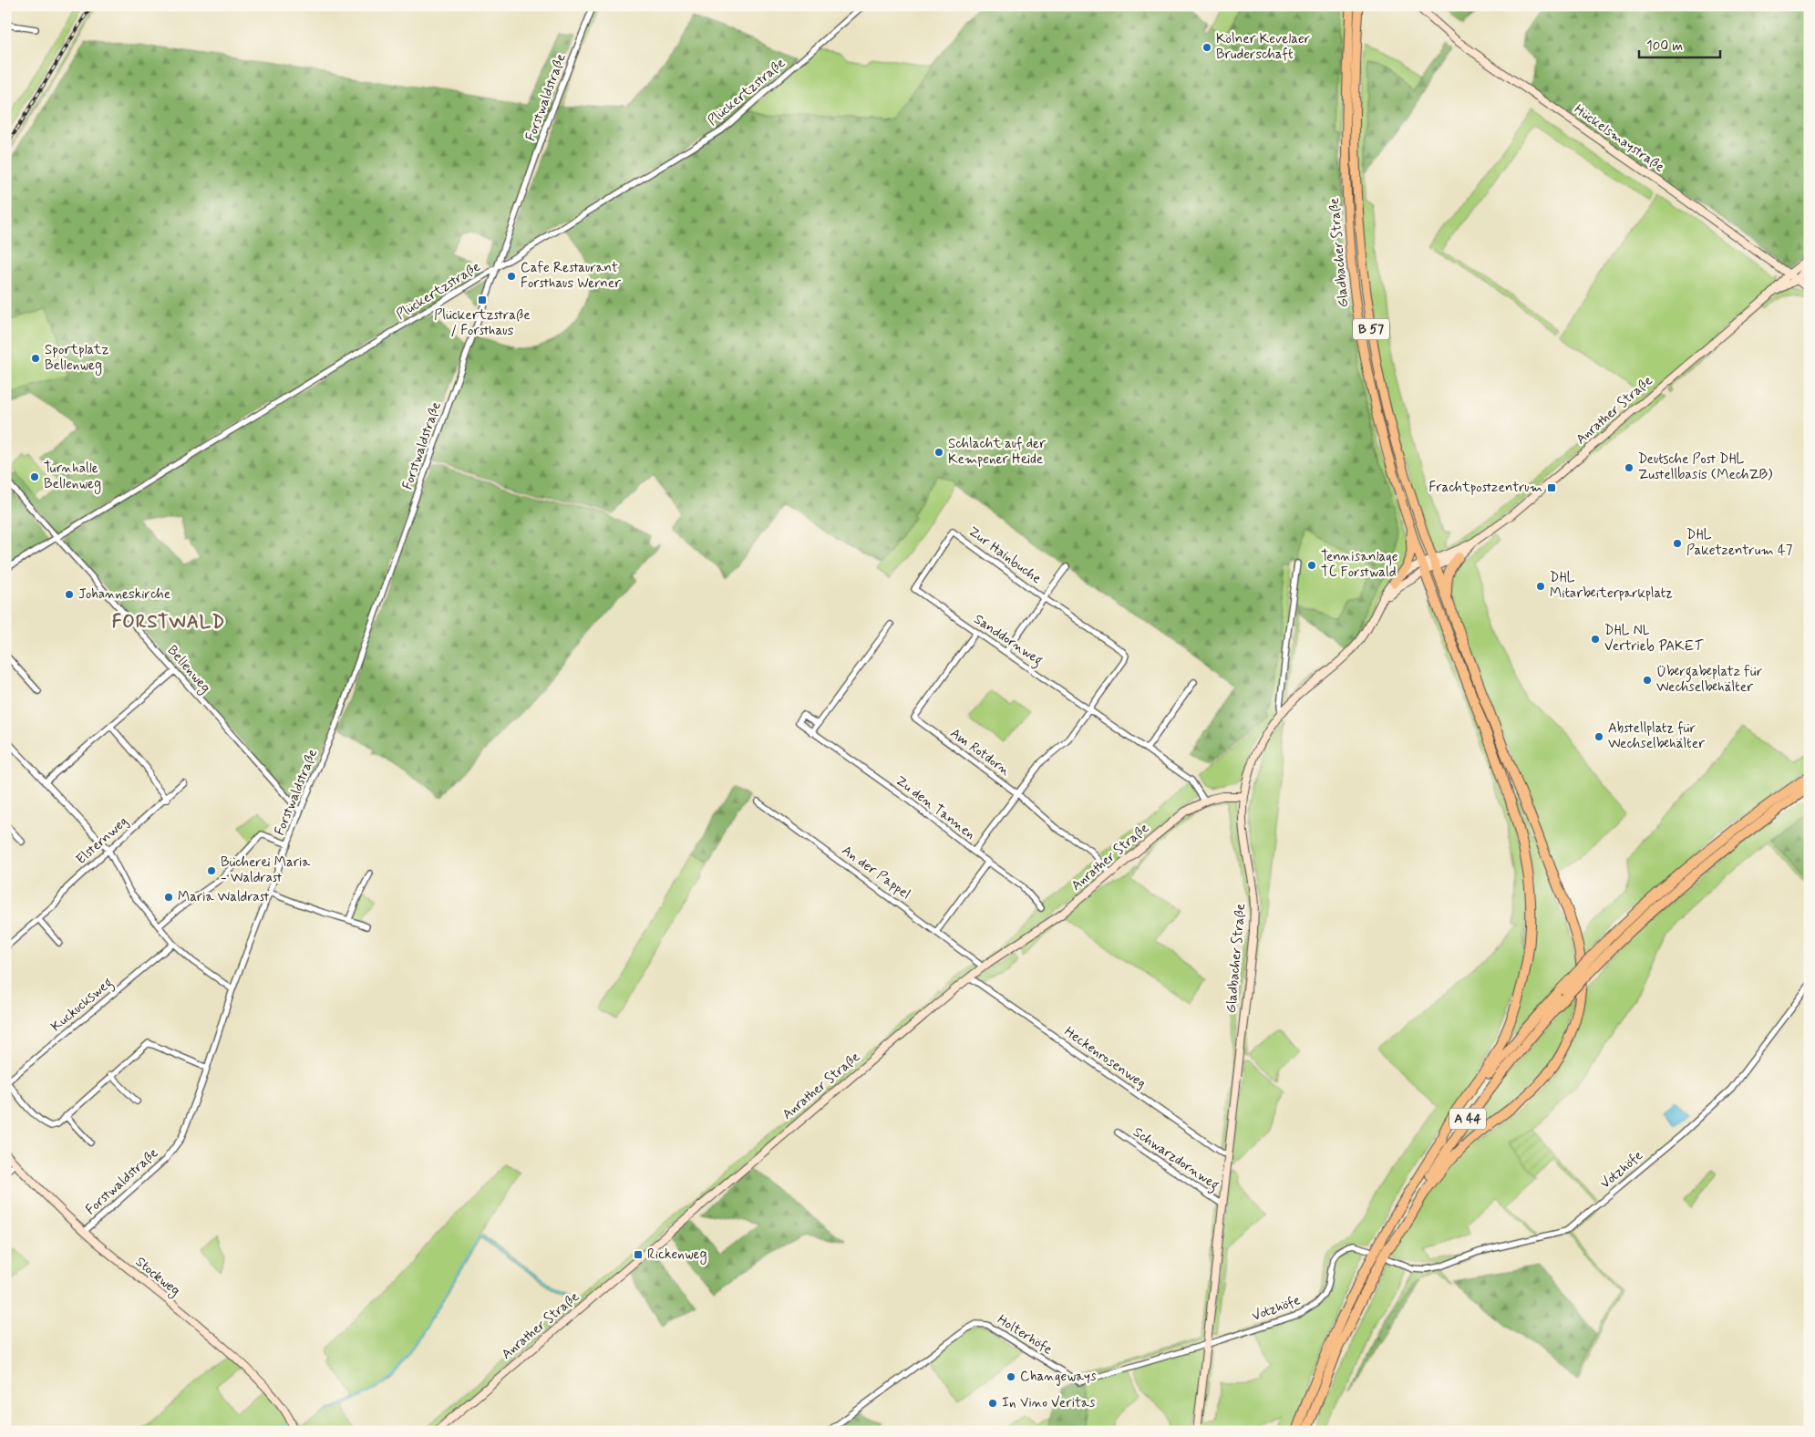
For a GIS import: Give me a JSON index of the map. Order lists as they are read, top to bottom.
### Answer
{
  "streets": {
    "highway": ["A 44"],
    "main road": [
      "Hückelsmaystraße",
      "Gladbacher Straße",
      "B 57",
      "Anrather Straße",
      "Stockweg"
    ],
    "street": [
      "Plückertzstraße",
      "Forstwaldstraße",
      "Zur Hainbuche",
      "Sanddornweg",
      "Bellenweg",
      "Am Rotdorn",
      "Zu den Tannen",
      "Elsternweg",
      "An der Pappel",
      "Kuckucksweg",
      "Heckenrosenweg",
      "Schwarzdornweg",
      "Votzhöfe",
      "Holterhöfe"
    ]
  },
  "crossings": [
    ["Plückertzstraße", "Forstwaldstraße"],
    ["Plückertzstraße", "Bellenweg"],
    ["Forstwaldstraße", "Bellenweg"],
    ["Forstwaldstraße", "Stockweg"],
    ["Hückelsmaystraße", "Anrather Straße"],
    ["Gladbacher Straße", "Anrather Straße"],
    ["Gladbacher Straße", "Heckenrosenweg"],
    ["Gladbacher Straße", "Schwarzdornweg"],
    ["Gladbacher Straße", "Votzhöfe"],
    ["Gladbacher Straße", "Holterhöfe"],
    ["Anrather Straße", "Sanddornweg"],
    ["Anrather Straße", "Am Rotdorn"],
    ["Anrather Straße", "Heckenrosenweg"],
    ["Zur Hainbuche", "Sanddornweg"],
    ["Sanddornweg", "Am Rotdorn"],
    ["A 44", "Votzhöfe"],
    ["Votzhöfe", "Holterhöfe"]
  ],
  "districts": ["FORSTWALD"],
  "places": {
    "other": [
      "Kölner Kevelaer Bruderschaft",
      "Cafe Restaurant Forsthaus Werner",
      "Sportplatz Bellenweg",
      "Schlacht auf der Kempener Heide",
      "Deutsche Post DHL Zustellbasis (MechZB)",
      "Turnhalle Bellenweg",
      "DHL Paketzentrum 47",
      "Tennisanlage TC Forstwald",
      "DHL Mitarbeiterparkplatz",
      "Johanneskirche",
      "DHL NL Vertrieb PAKET",
      "Übergabeplatz für Wechselbehälter",
      "Abstellplatz für Wechselbehälter",
      "Bücherei Maria - Waldrast",
      "Maria Waldrast",
      "Changeways",
      "In Vino Veritas"
    ],
    "transit": ["Plückertzstraße / Forsthaus", "Frachtpostzentrum", "Rickenweg"]
  },
  "scale_bar": "100 m"
}
